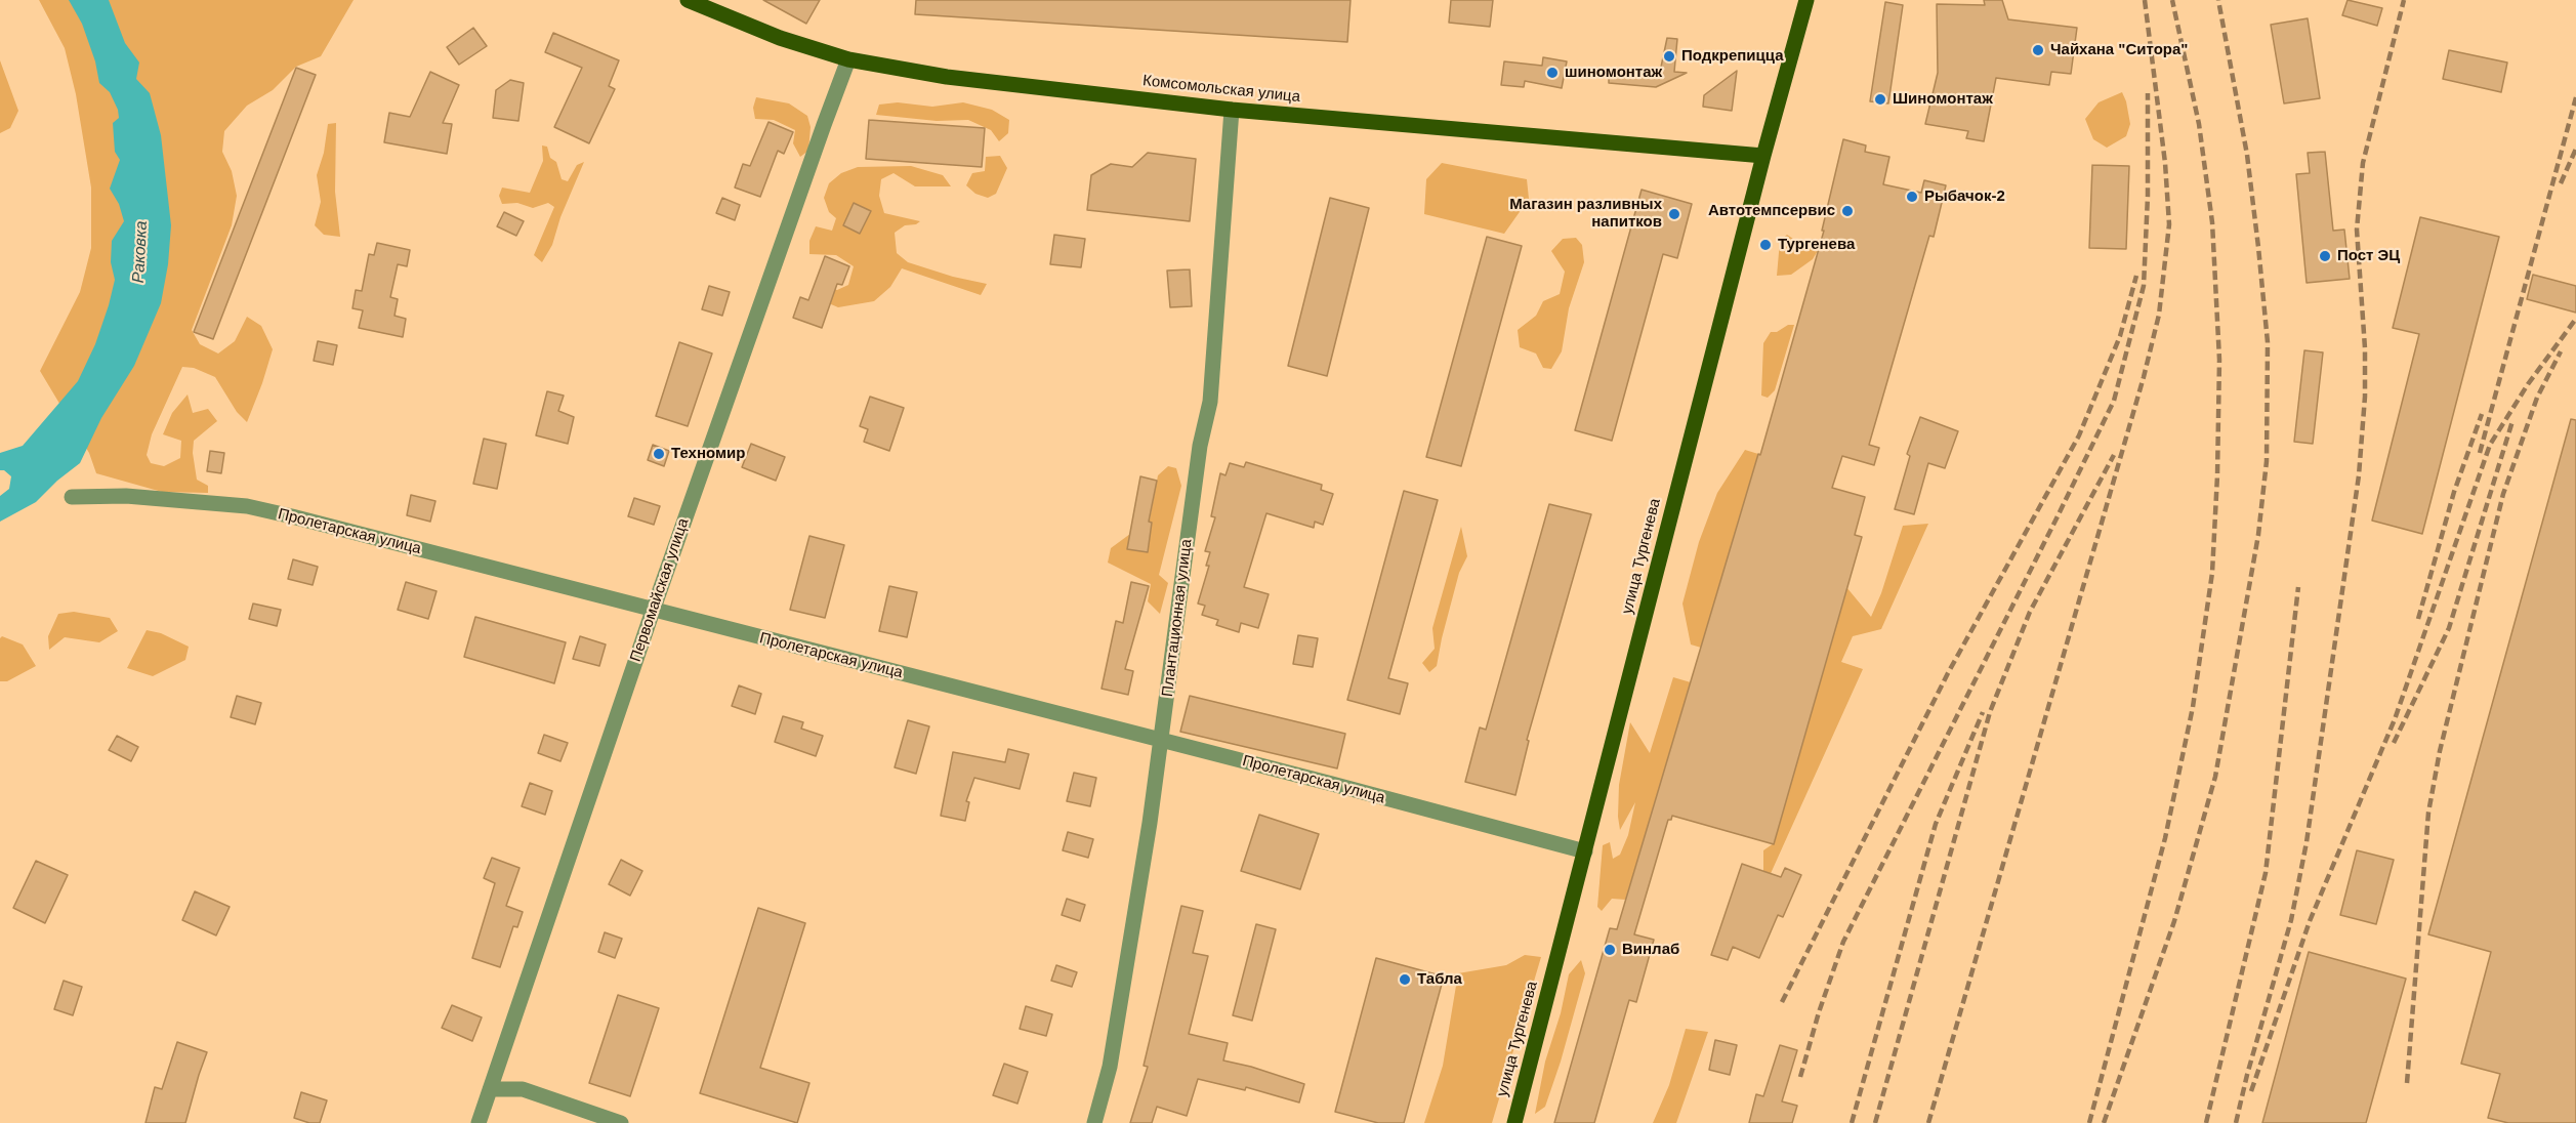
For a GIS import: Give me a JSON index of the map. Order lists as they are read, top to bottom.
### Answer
{
  "streets": {
    "main road": ["Комсомольская улица", "улица Тургенева"],
    "street": ["Пролетарская улица", "Первомайская улица", "Плантационная улица"]
  },
  "crossings": [
    ["Комсомольская улица", "улица Тургенева"],
    ["Комсомольская улица", "Первомайская улица"],
    ["Комсомольская улица", "Плантационная улица"],
    ["Пролетарская улица", "улица Тургенева"],
    ["Пролетарская улица", "Первомайская улица"],
    ["Пролетарская улица", "Плантационная улица"]
  ],
  "water": ["Раковка"],
  "places": [
    "Чайхана \"Ситора\"",
    "Подкрепицца",
    "шиномонтаж",
    "Шиномонтаж",
    "Рыбачок-2",
    "Автотемпсервис",
    "Магазин разливных напитков",
    "Тургенева",
    "Пост ЭЦ",
    "Техномир",
    "Винлаб",
    "Табла"
  ]
}
